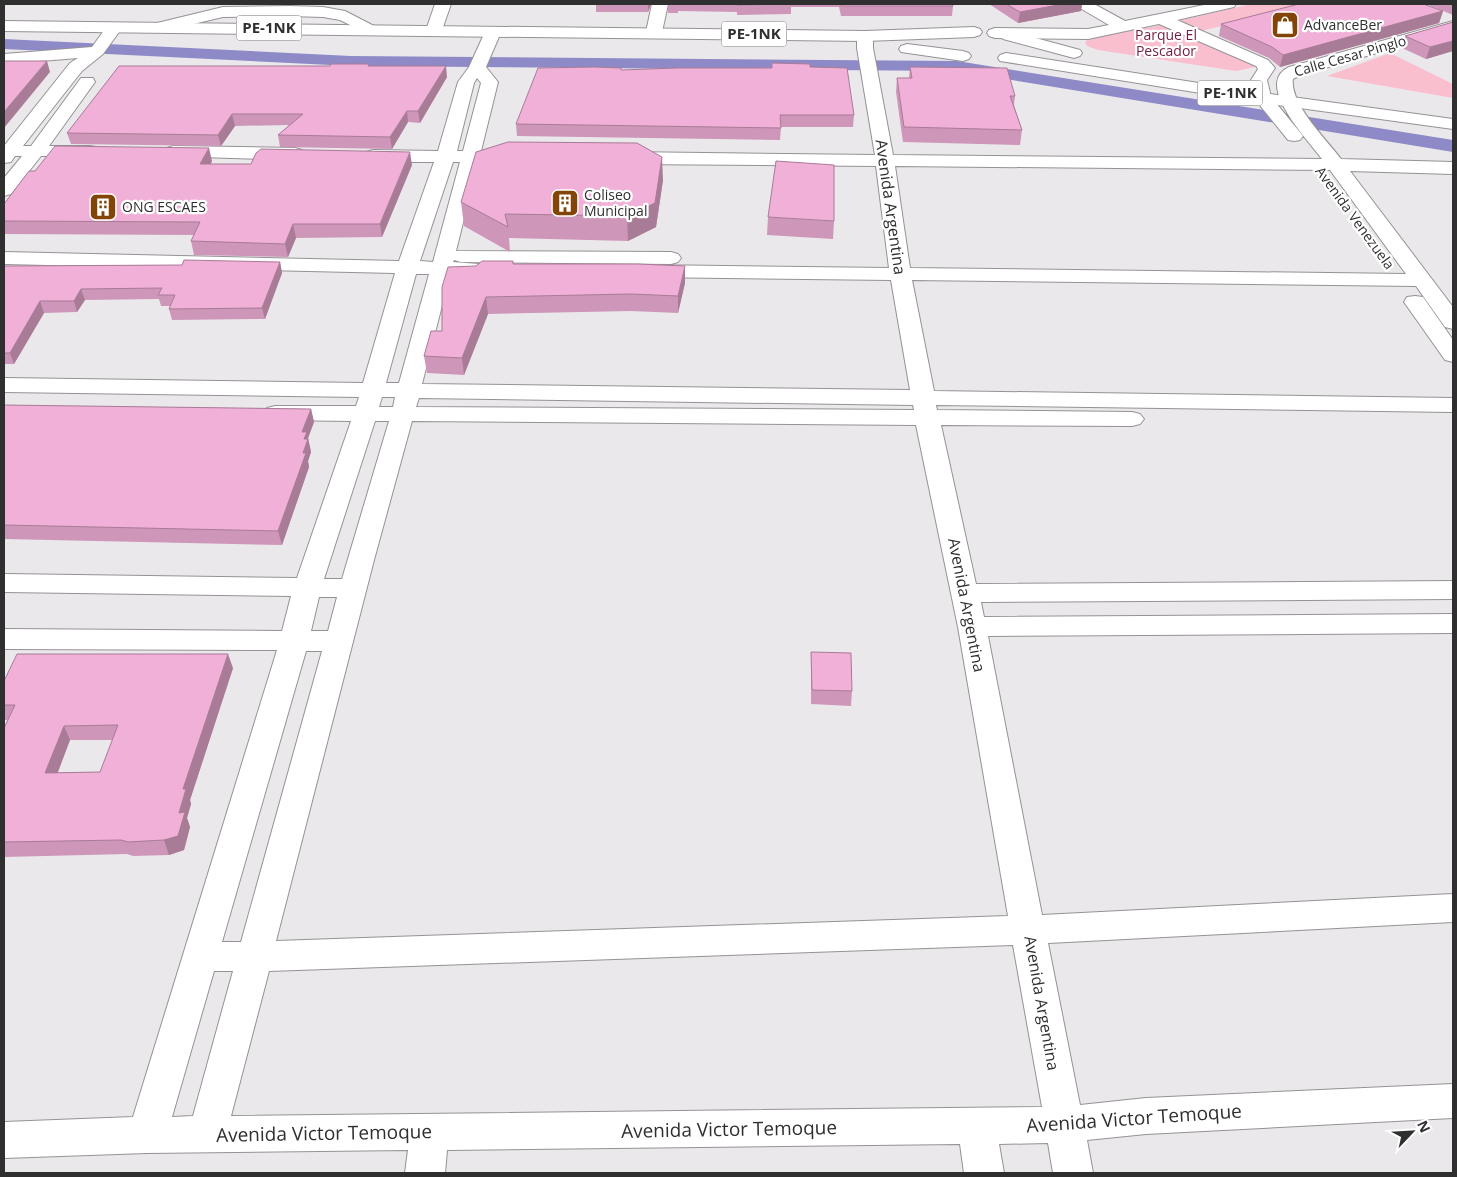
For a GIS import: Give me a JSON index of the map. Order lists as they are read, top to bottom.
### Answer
{
  "streets": {
    "street": [
      "PE-1NK",
      "Calle Cesar Pinglo",
      "Avenida Argentina",
      "Avenida Venezuela",
      "Avenida Victor Temoque"
    ]
  },
  "crossings": [
    ["PE-1NK", "Calle Cesar Pinglo"],
    ["PE-1NK", "Avenida Argentina"],
    ["PE-1NK", "Avenida Venezuela"],
    ["Calle Cesar Pinglo", "Avenida Venezuela"],
    ["Avenida Argentina", "Avenida Victor Temoque"]
  ],
  "parks": ["Parque El Pescador"],
  "places": {
    "shop": ["AdvanceBer"],
    "building": ["Coliseo Municipal", "ONG ESCAES"]
  },
  "north": "top right"
}
